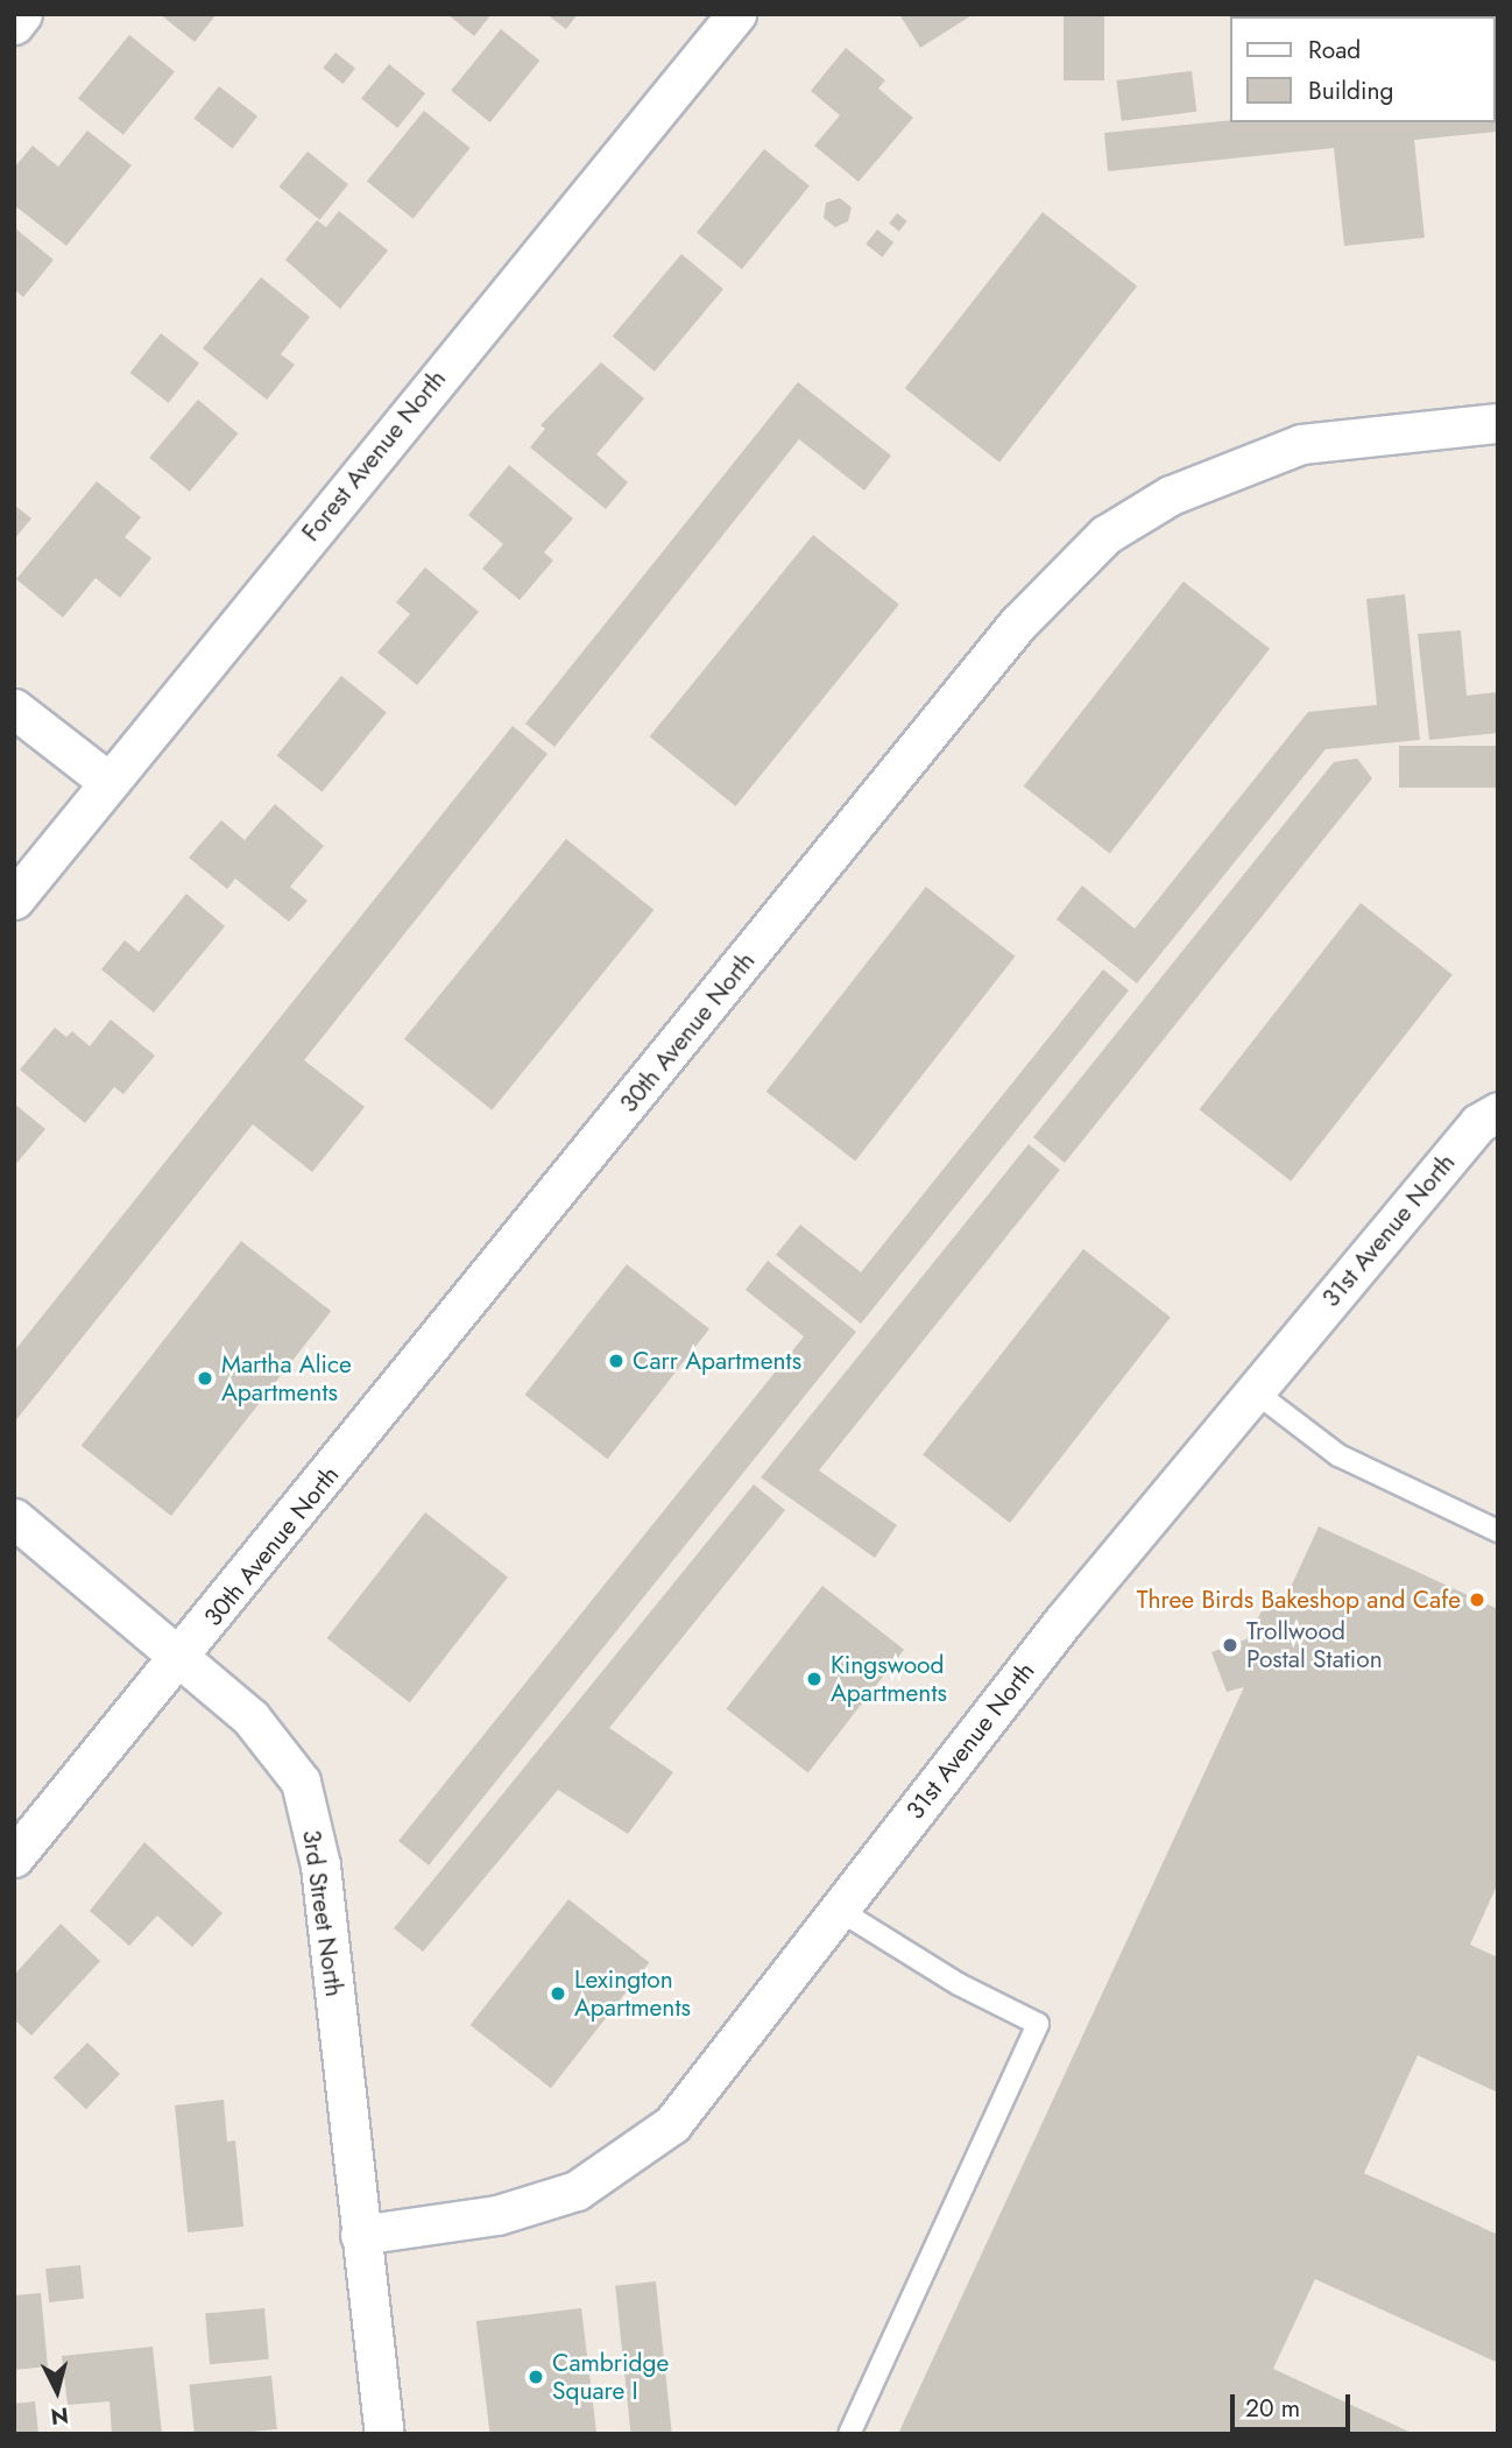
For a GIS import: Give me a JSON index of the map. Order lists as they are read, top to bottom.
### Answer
{
  "streets": {
    "street": [
      "Forest Avenue North",
      "30th Avenue North",
      "31st Avenue North",
      "3rd Street North"
    ]
  },
  "crossings": [
    ["30th Avenue North", "3rd Street North"],
    ["31st Avenue North", "3rd Street North"]
  ],
  "places": [
    "Carr Apartments",
    "Martha Alice Apartments",
    "Three Birds Bakeshop and Cafe",
    "Trollwood Postal Station",
    "Kingswood Apartments",
    "Lexington Apartments",
    "Cambridge Square I"
  ],
  "legend": ["Road", "Building"],
  "scale_bar": "20 m",
  "north": "bottom"
}
